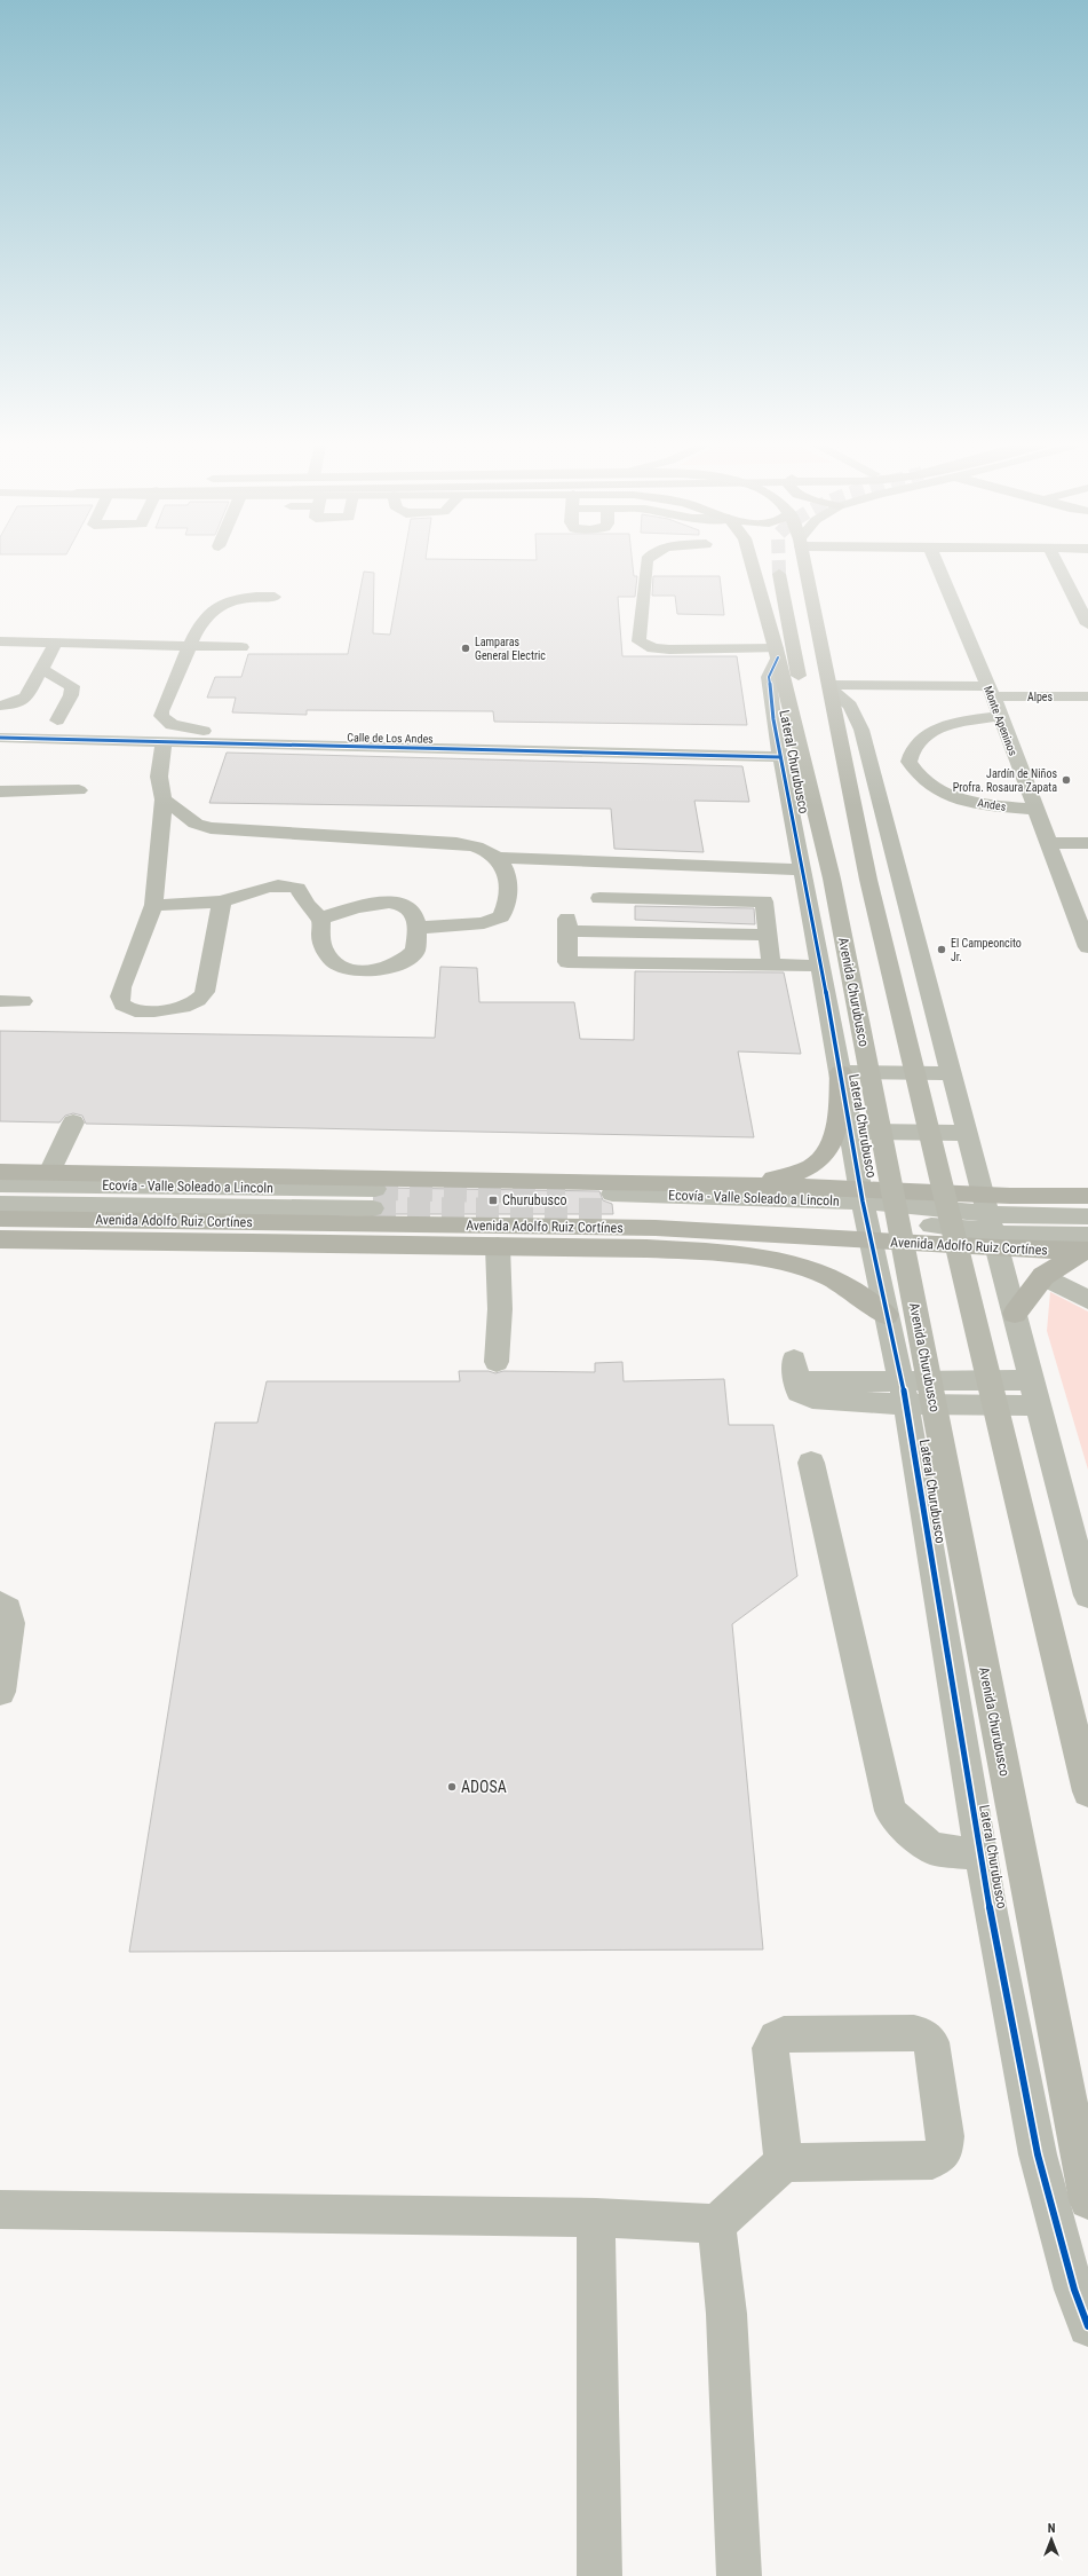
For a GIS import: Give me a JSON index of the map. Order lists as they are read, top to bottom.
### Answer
{
  "streets": {
    "highway": ["Avenida Churubusco"],
    "main road": ["Avenida Adolfo Ruiz Cortínes"],
    "street": [
      "Alpes",
      "Monte Apeninos",
      "Calle de Los Andes",
      "Lateral Churubusco",
      "Andes",
      "Ecovía - Valle Soleado a Lincoln"
    ]
  },
  "crossings": [
    ["Alpes", "Monte Apeninos"],
    ["Monte Apeninos", "Andes"],
    ["Calle de Los Andes", "Lateral Churubusco"],
    ["Lateral Churubusco", "Avenida Churubusco"],
    ["Lateral Churubusco", "Avenida Adolfo Ruiz Cortínes"]
  ],
  "places": {
    "other": [
      "Lamparas General Electric",
      "Jardín de Niños Profra. Rosaura Zapata",
      "El Campeoncito Jr.",
      "ADOSA"
    ],
    "transit": ["Churubusco"]
  },
  "north": "top"
}
